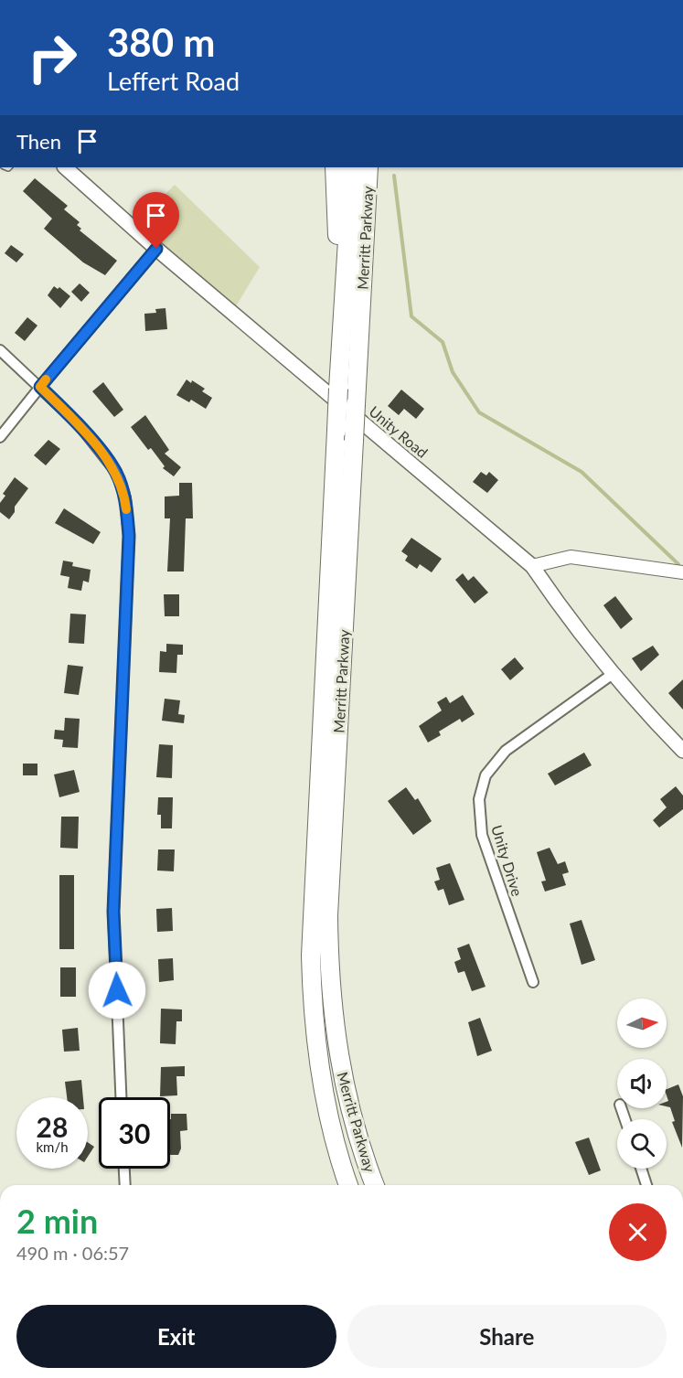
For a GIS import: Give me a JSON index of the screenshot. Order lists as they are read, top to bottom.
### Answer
{
  "streets": {
    "highway": ["Merritt Parkway"],
    "main road": ["Unity Road"],
    "street": ["Unity Drive"]
  },
  "crossings": [
    ["Unity Road", "Unity Drive"]
  ],
  "north": "right",
  "page": {
    "turn": ["380 m", "Leffert Road"],
    "then": "Then",
    "speed": "28 km/h",
    "limit": "30",
    "heading": ["2 min", "490 m · 06:57"],
    "buttons": ["Exit", "Share"]
  }
}
